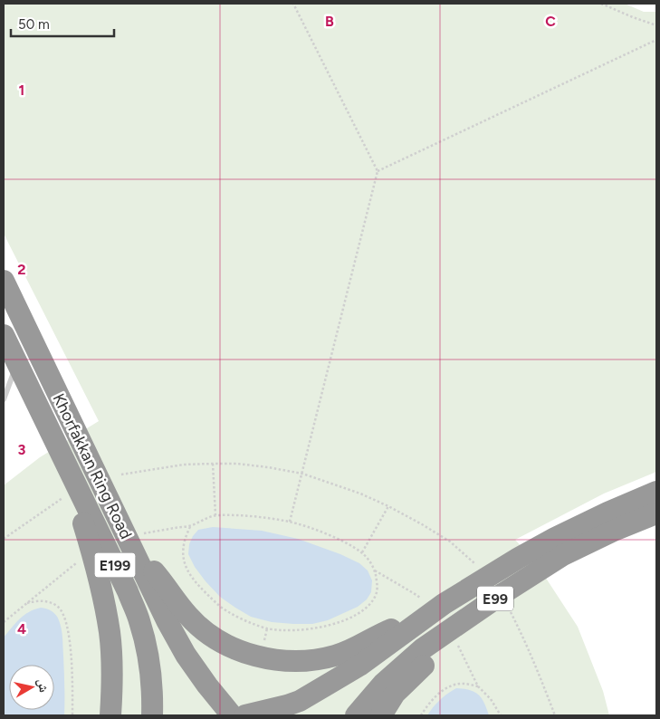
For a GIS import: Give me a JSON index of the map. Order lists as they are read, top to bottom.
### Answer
{
  "streets": {
    "highway": ["Khorfakkan Ring Road", "E199", "E99"]
  },
  "scale_bar": "50 m",
  "north": "right",
  "grid": {
    "columns": ["B", "C"],
    "rows": [
      "1",
      "2",
      "3",
      "4"
    ]
  }
}
